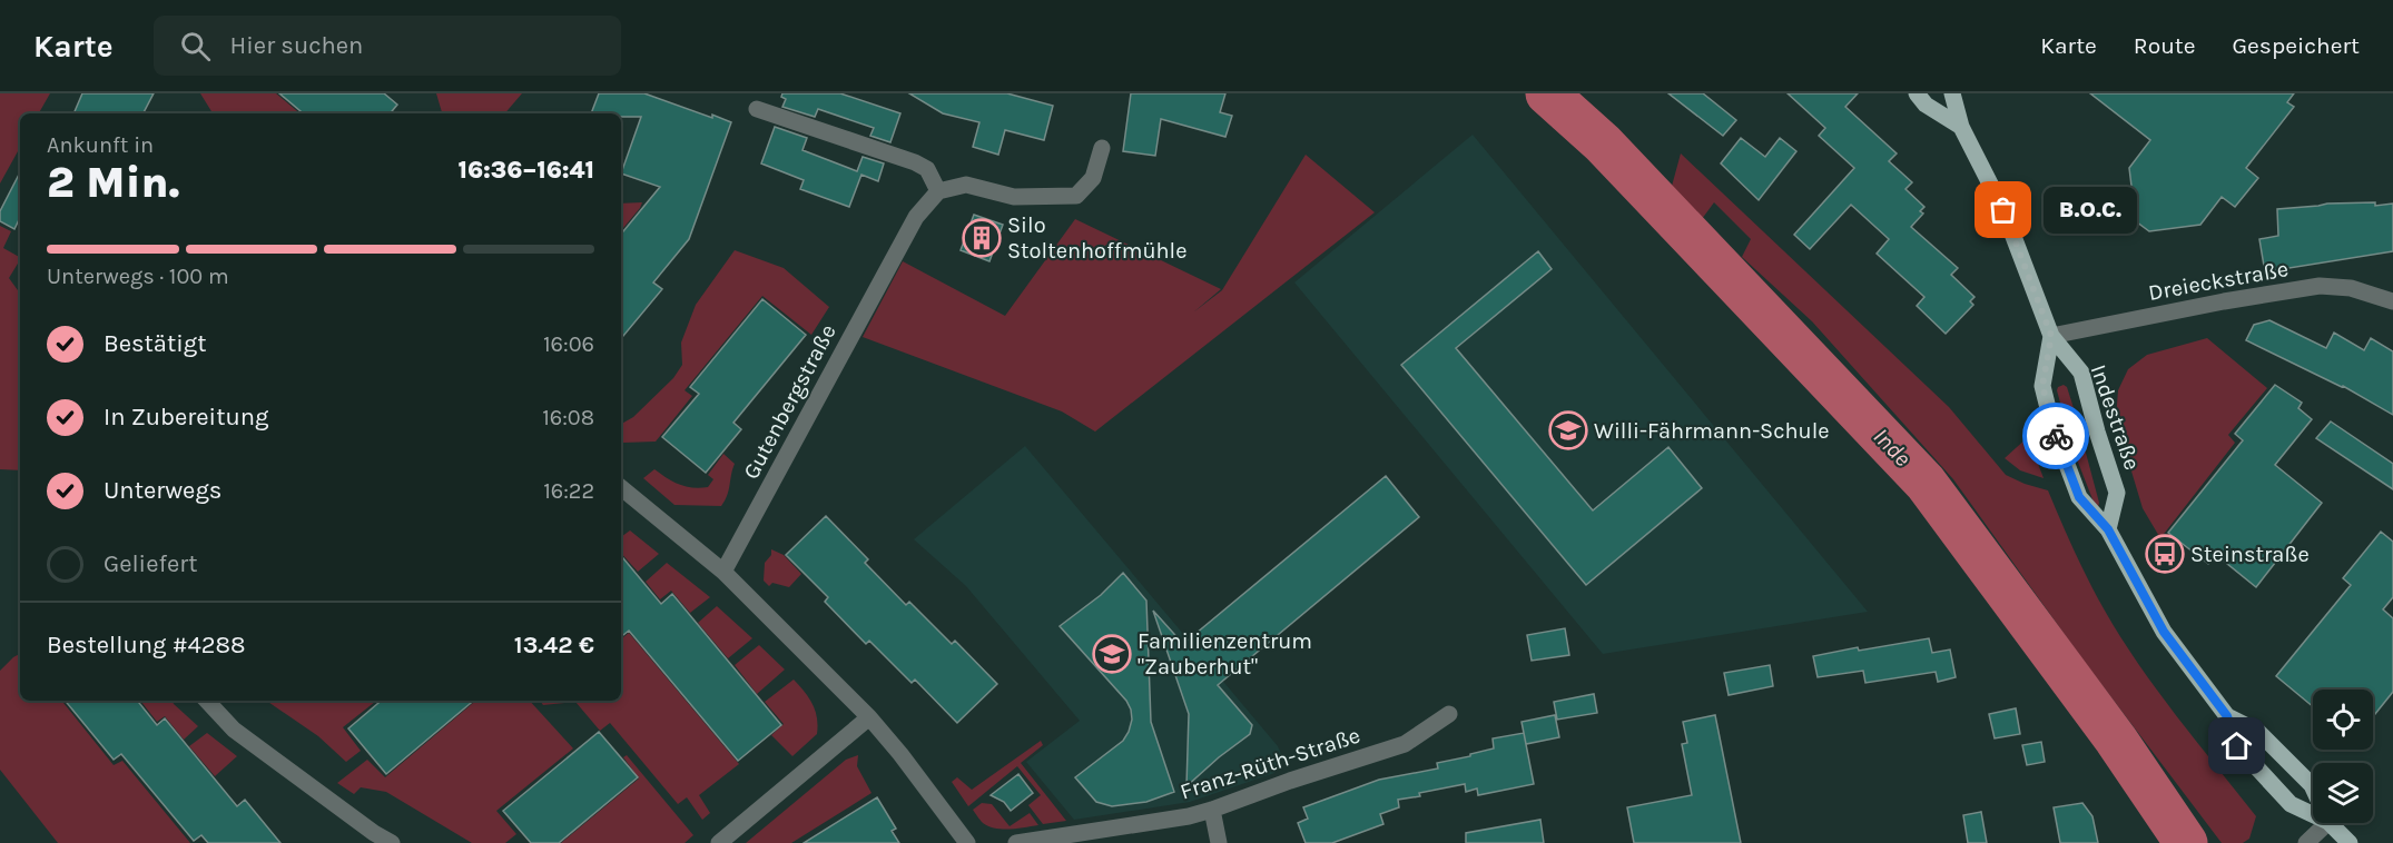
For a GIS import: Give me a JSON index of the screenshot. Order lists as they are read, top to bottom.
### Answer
{
  "streets": {
    "main road": ["Indestraße"],
    "street": ["Dreieckstraße", "Gutenbergstraße", "Franz-Rüth-Straße"]
  },
  "crossings": [
    ["Dreieckstraße", "Indestraße"]
  ],
  "water": ["Inde"],
  "places": {
    "other": ["B.O.C."],
    "building": ["Silo Stoltenhoffmühle"],
    "school or university": ["Willi-Fährmann-Schule", "Familienzentrum \"Zauberhut\""],
    "bus stop": ["Steinstraße"]
  },
  "page": {
    "header": "Karte",
    "search": "Hier suchen",
    "nav": ["Karte", "Route", "Gespeichert"],
    "heading": ["2 Min.", "Ankunft in", "16:36–16:41"],
    "panel": ["Bestellung #4288", "13.42 €"],
    "bubble": "B.O.C.",
    "bar": "Unterwegs · 100 m",
    "list": [
      ["Bestätigt", "16:06"],
      ["In Zubereitung", "16:08"],
      ["Unterwegs", "16:22"],
      "Geliefert"
    ]
  }
}
